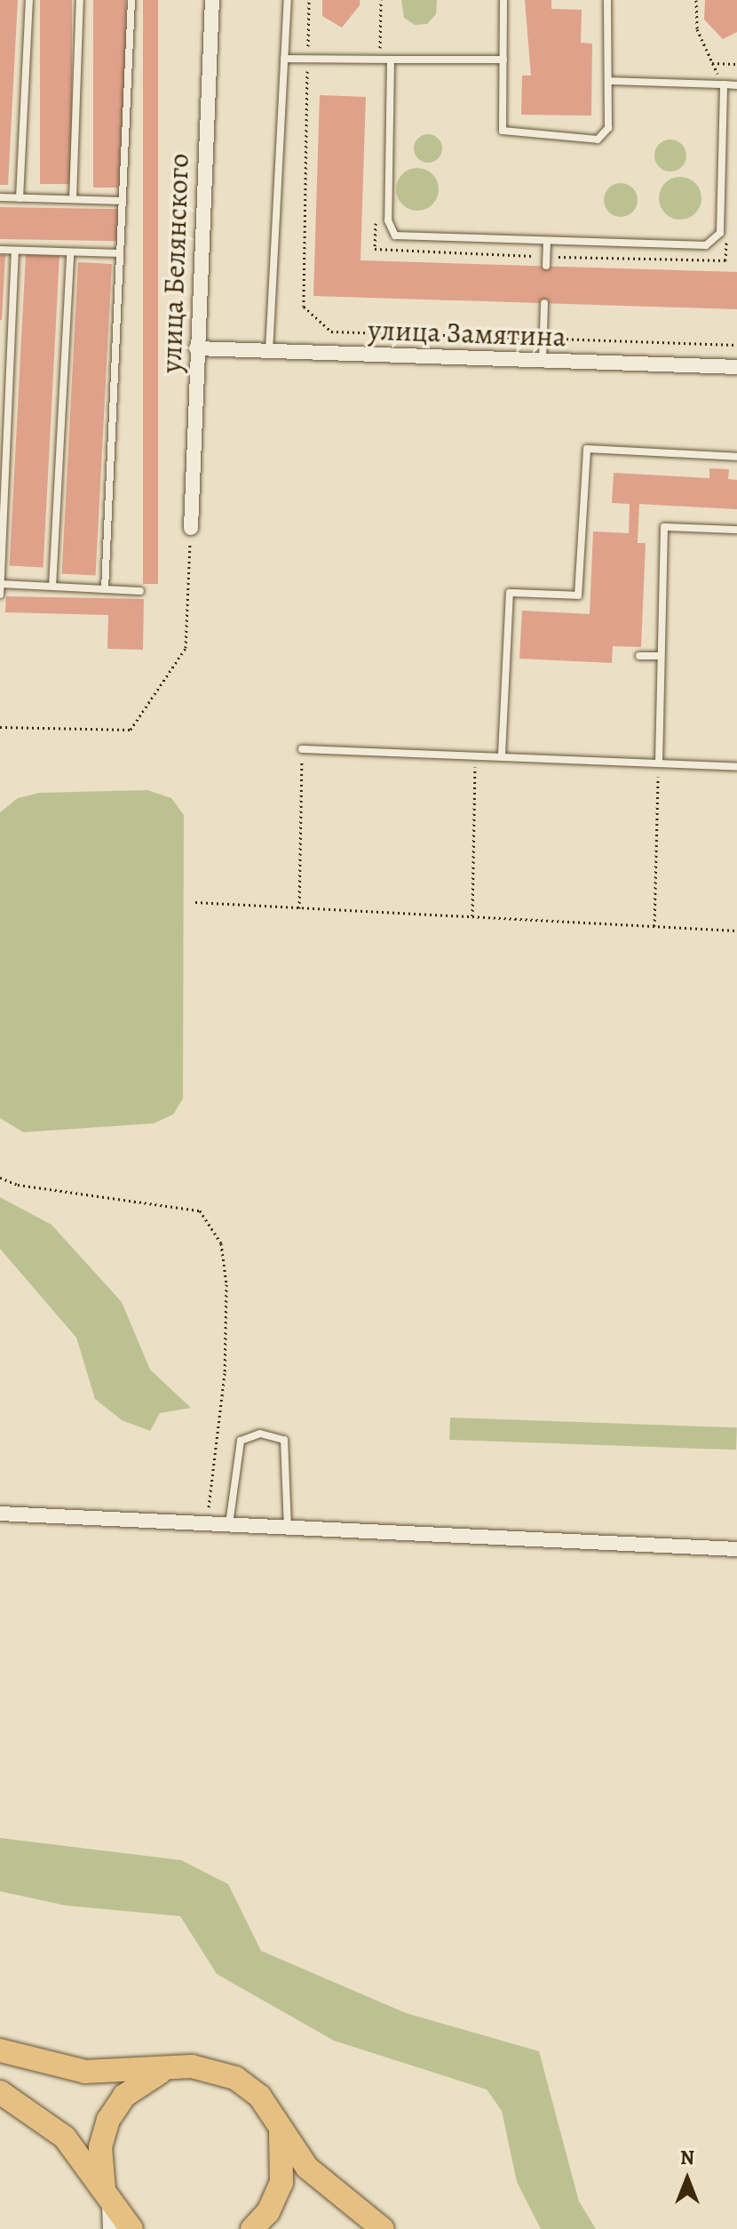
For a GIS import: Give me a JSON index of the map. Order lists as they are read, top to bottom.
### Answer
{
  "streets": {
    "street": ["улица Белянского", "улица Замятина"]
  },
  "crossings": [
    ["улица Белянского", "улица Замятина"]
  ],
  "north": "top"
}
